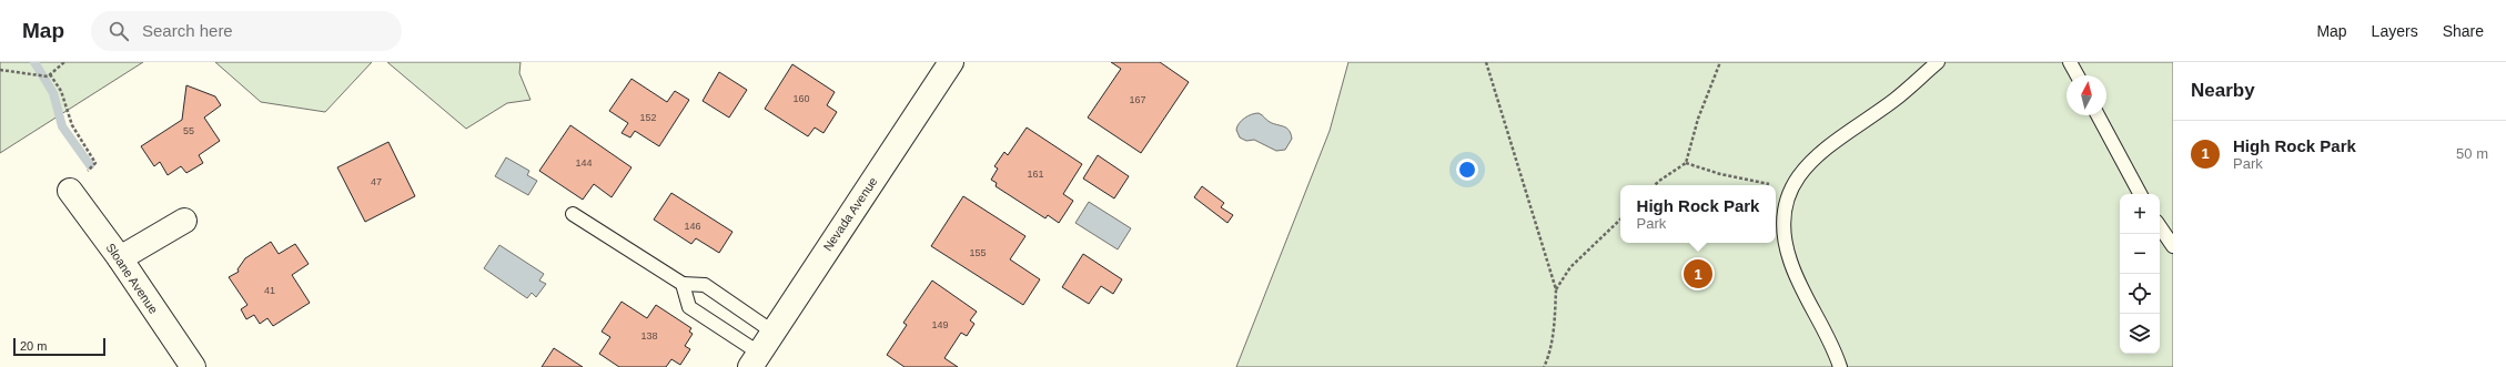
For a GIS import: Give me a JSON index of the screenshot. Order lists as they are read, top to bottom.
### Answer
{
  "streets": {
    "street": ["Nevada Avenue", "Sloane Avenue"]
  },
  "house_numbers": [
    "160",
    "167",
    "152",
    "55",
    "144",
    "161",
    "47",
    "146",
    "155",
    "41",
    "149",
    "138"
  ],
  "scale_bar": "20 m",
  "north": "top",
  "page": {
    "header": "Map",
    "search": "Search here",
    "nav": ["Map", "Layers", "Share"],
    "heading": "Nearby",
    "list": [
      {
        "mark": "1",
        "name": "High Rock Park",
        "note": "Park",
        "value": "50 m"
      }
    ],
    "popup": ["High Rock Park", "Park"],
    "map_buttons": ["+", "−"],
    "pins": "1",
    "scale": "20 m"
  }
}
